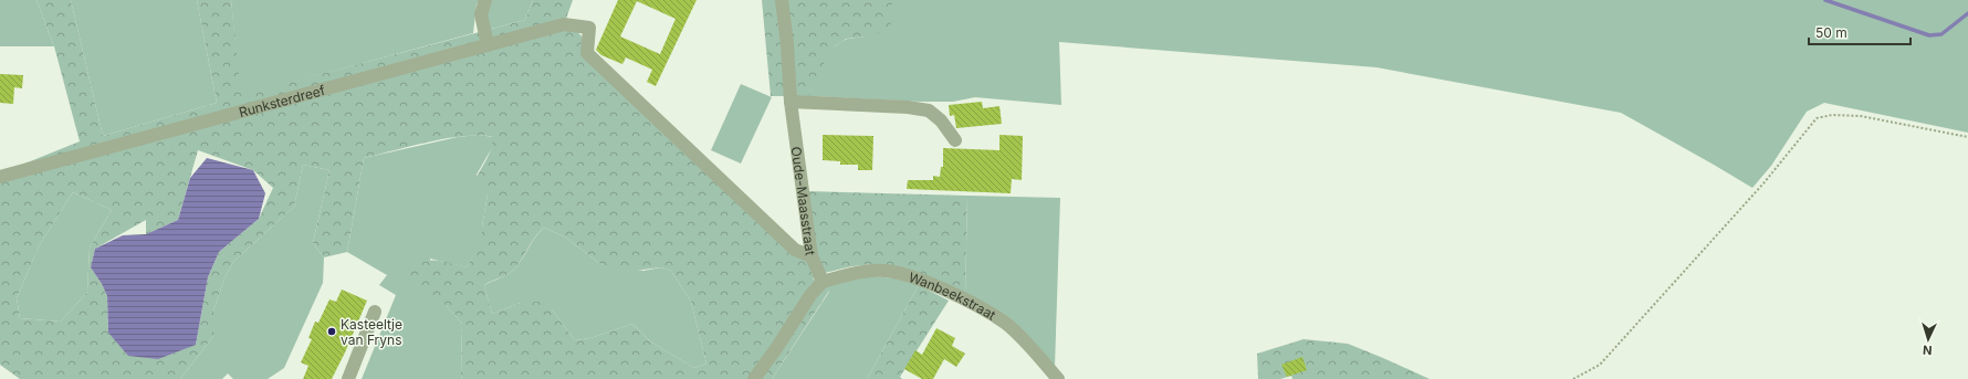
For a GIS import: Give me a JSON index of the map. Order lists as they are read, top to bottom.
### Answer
{
  "streets": {
    "street": ["Runksterdreef", "Oude-Maasstraat", "Wanbeekstraat"]
  },
  "crossings": [
    ["Runksterdreef", "Oude-Maasstraat"],
    ["Oude-Maasstraat", "Wanbeekstraat"]
  ],
  "places": ["Kasteeltje van Fryns"],
  "scale_bar": "50 m",
  "north": "bottom"
}
